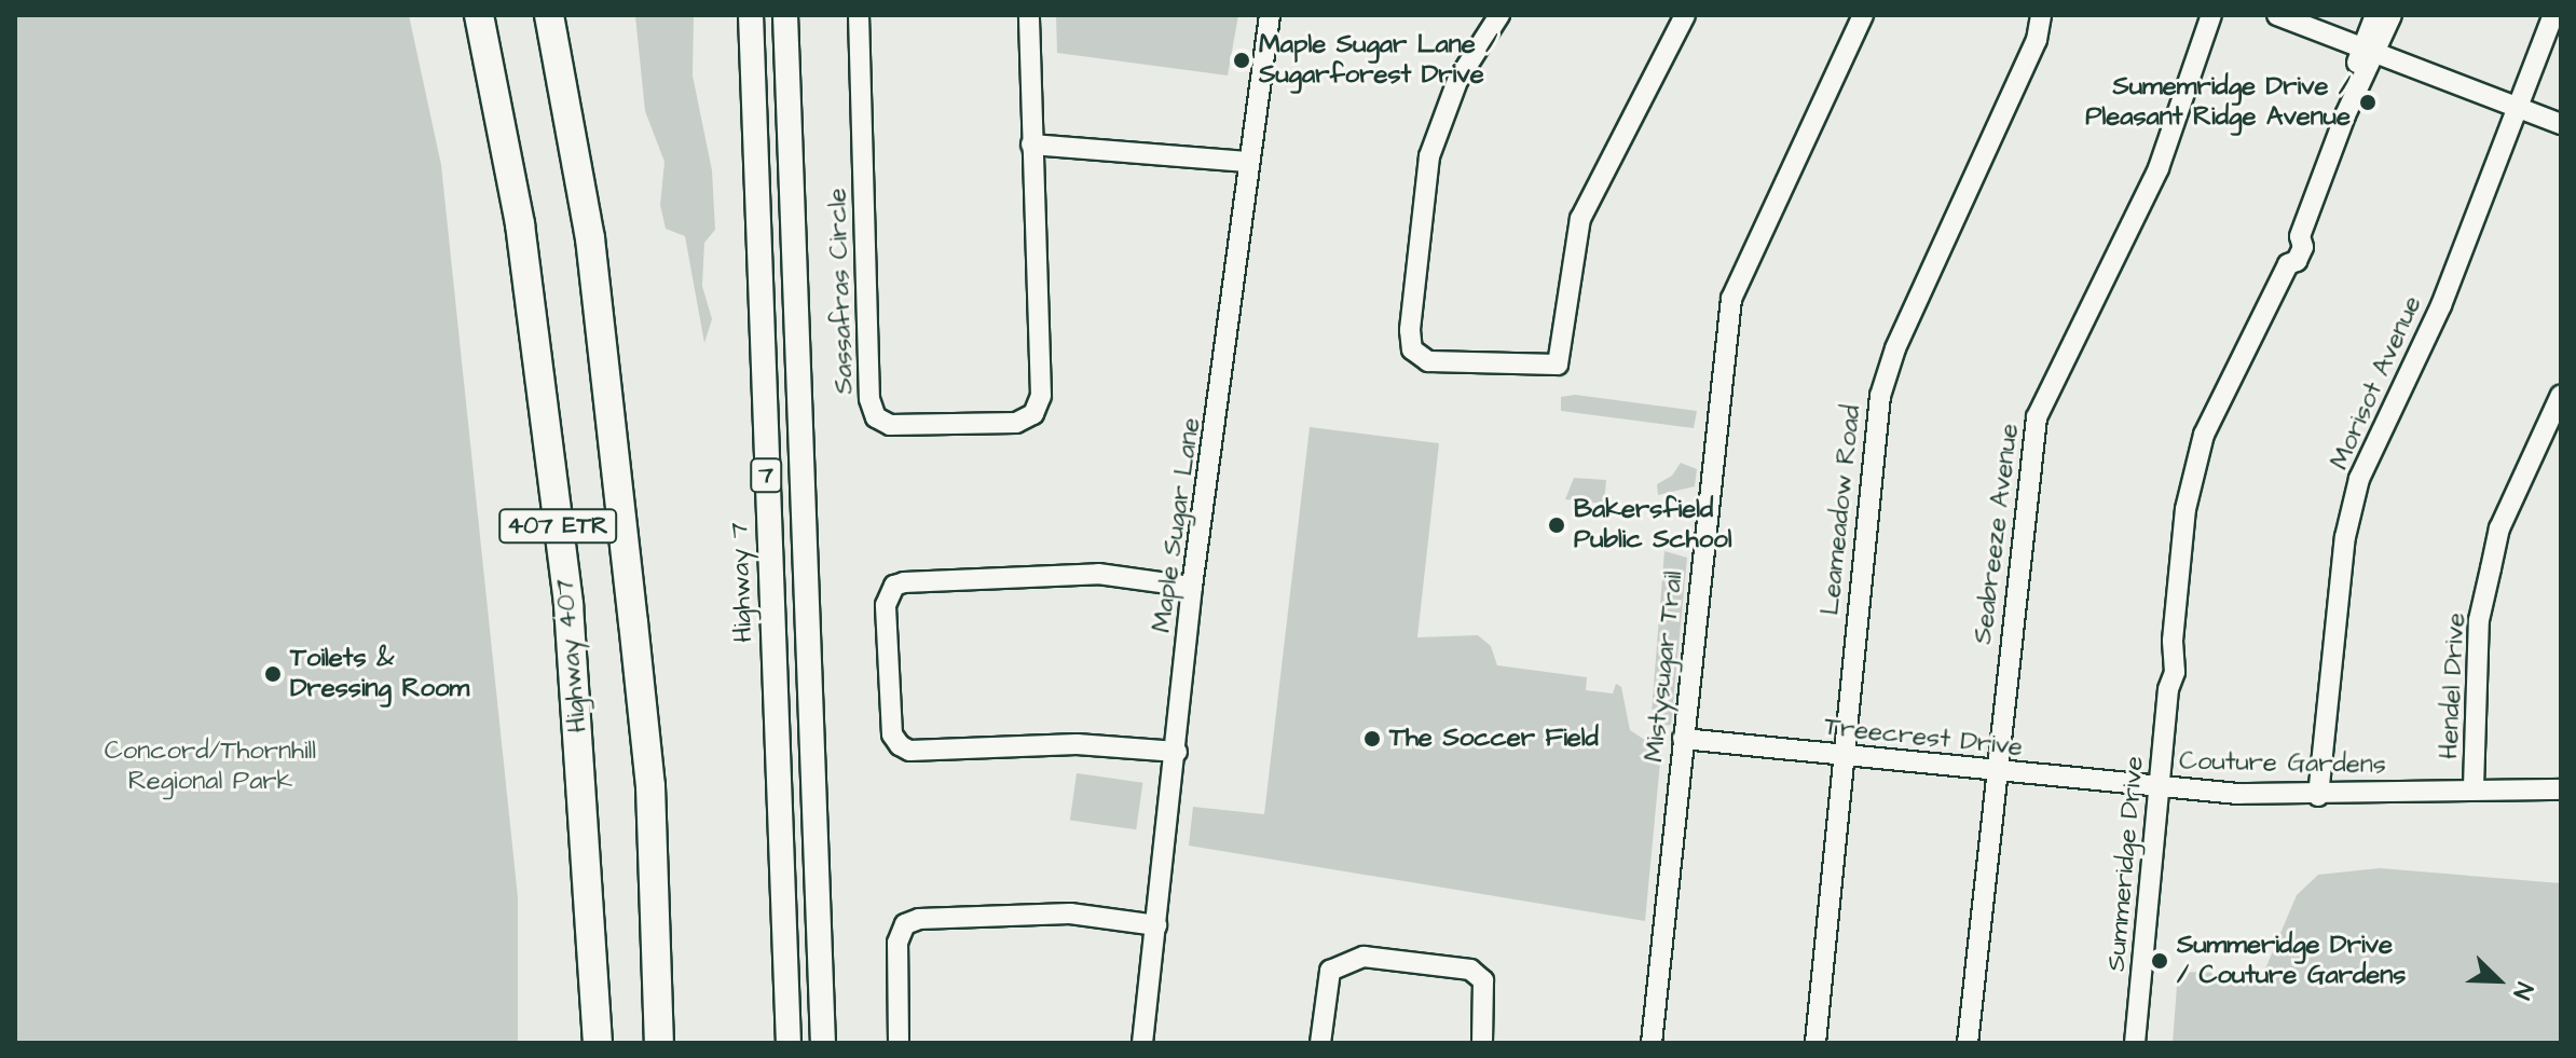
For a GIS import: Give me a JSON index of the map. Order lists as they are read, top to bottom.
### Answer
{
  "streets": {
    "highway": ["407 ETR", "Highway 407"],
    "main road": ["7", "Highway 7"],
    "street": [
      "Sassafras Circle",
      "Morisot Avenue",
      "Leameadow Road",
      "Maple Sugar Lane",
      "Seabreeze Avenue",
      "Mistysugar Trail",
      "Hendel Drive",
      "Treecrest Drive",
      "Couture Gardens",
      "Summeridge Drive"
    ]
  },
  "crossings": [
    ["Morisot Avenue", "Couture Gardens"],
    ["Leameadow Road", "Treecrest Drive"],
    ["Seabreeze Avenue", "Treecrest Drive"],
    ["Mistysugar Trail", "Treecrest Drive"],
    ["Hendel Drive", "Couture Gardens"],
    ["Treecrest Drive", "Couture Gardens"],
    ["Treecrest Drive", "Summeridge Drive"],
    ["Couture Gardens", "Summeridge Drive"]
  ],
  "parks": ["Concord/Thornhill Regional Park"],
  "places": [
    "Maple Sugar Lane / Sugarforest Drive",
    "Sumemridge Drive / Pleasant Ridge Avenue",
    "Bakersfield Public School",
    "Toilets & Dressing Room",
    "The Soccer Field",
    "Summeridge Drive / Couture Gardens"
  ],
  "north": "bottom right"
}
